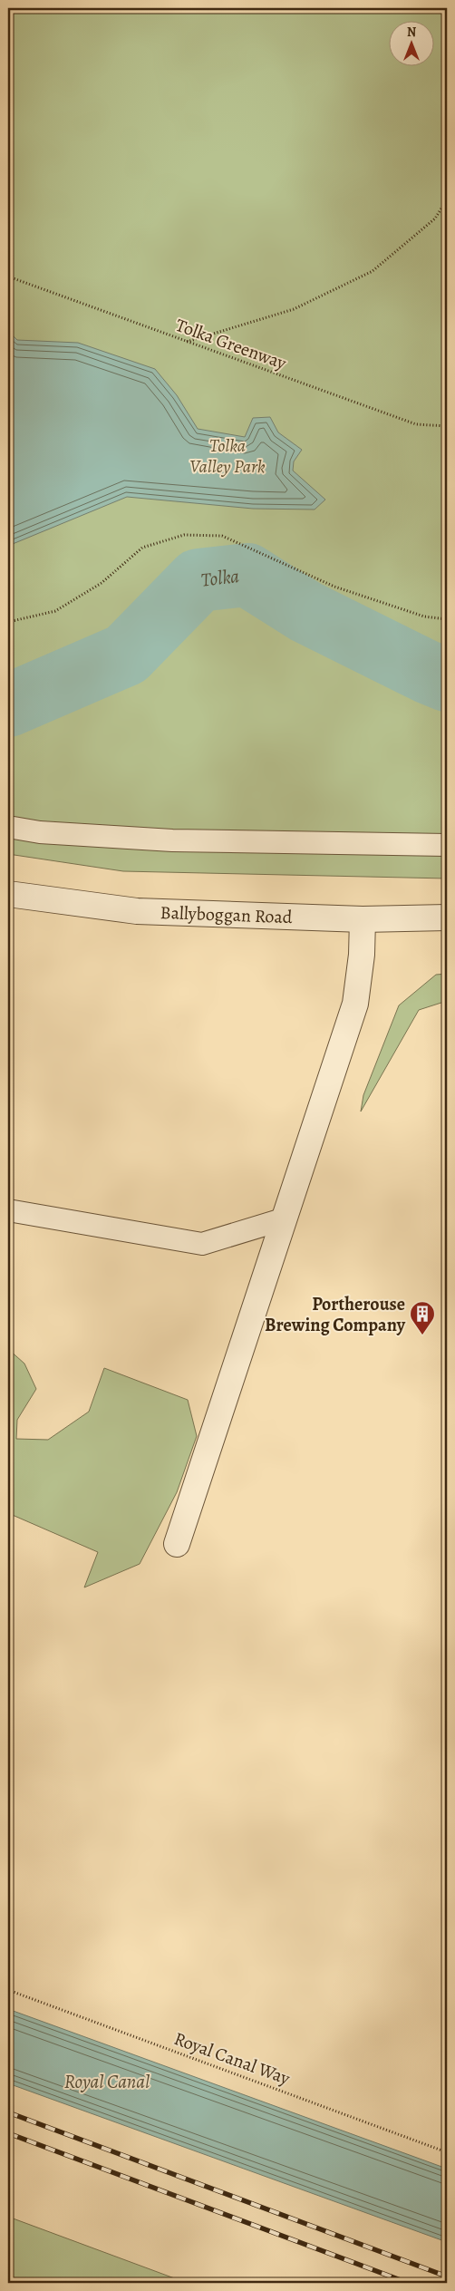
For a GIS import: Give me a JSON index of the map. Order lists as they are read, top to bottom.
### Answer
{
  "streets": {
    "street": ["Ballyboggan Road"],
    "path": ["Tolka Greenway", "Royal Canal Way"]
  },
  "water": ["Tolka", "Royal Canal"],
  "parks": ["Tolka Valley Park"],
  "places": {
    "building": ["Portherouse Brewing Company"]
  },
  "north": "top"
}
